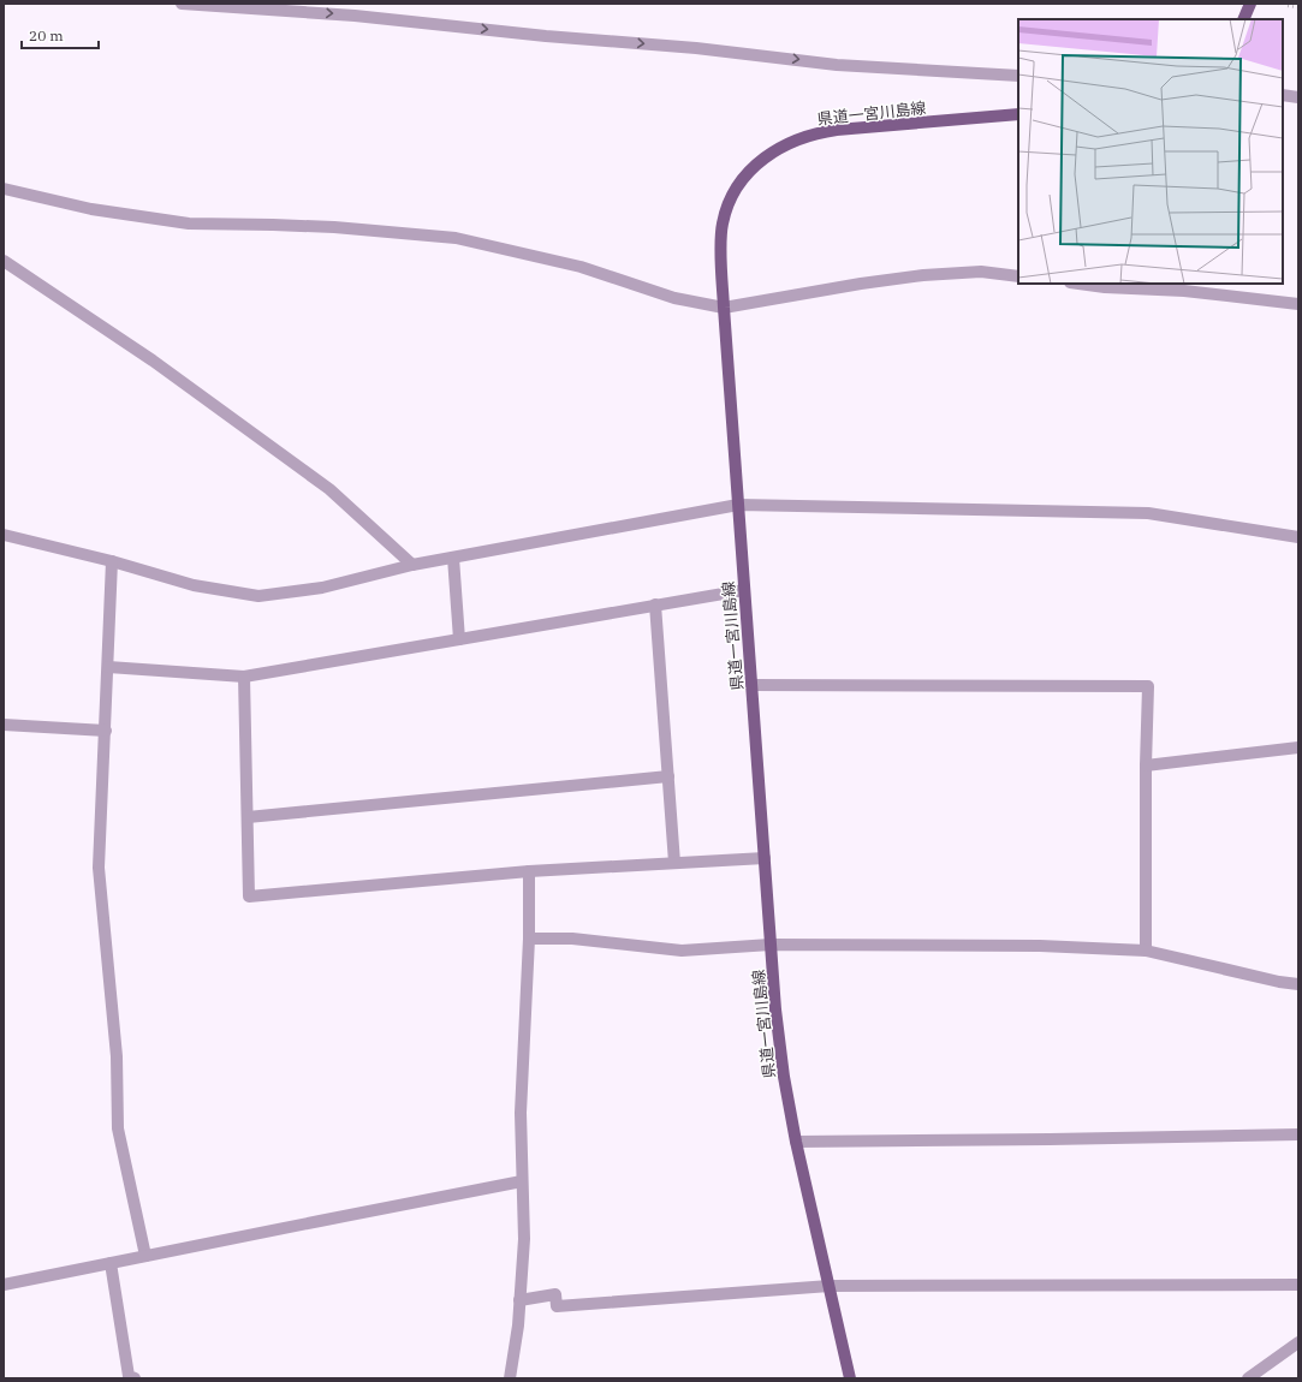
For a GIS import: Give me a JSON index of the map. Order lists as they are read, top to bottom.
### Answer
{
  "streets": {
    "main road": ["県道一宮川島線"]
  },
  "scale_bar": "20 m"
}
